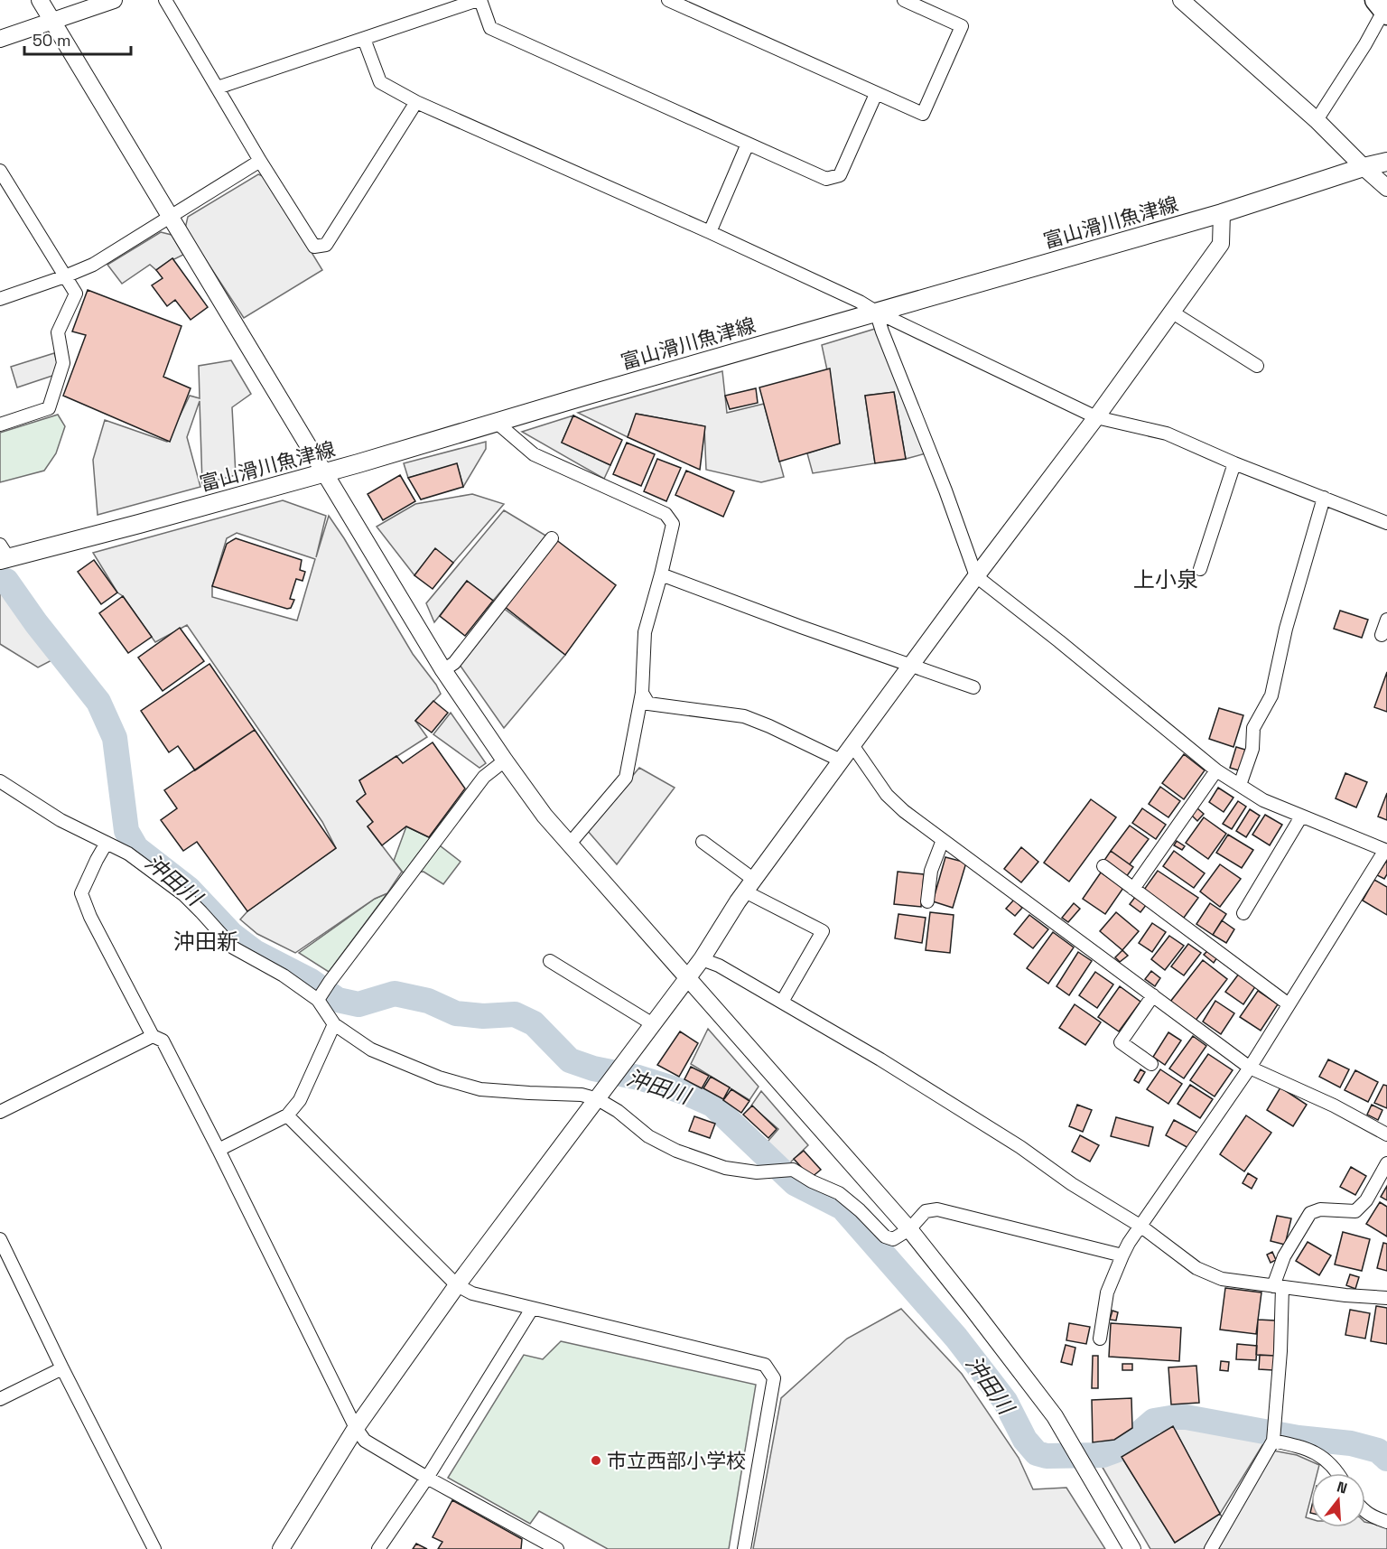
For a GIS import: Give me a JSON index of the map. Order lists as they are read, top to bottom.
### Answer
{
  "streets": {
    "main road": ["富山滑川魚津線"]
  },
  "districts": ["上小泉", "沖田新"],
  "water": ["沖田川"],
  "places": ["市立西部小学校"],
  "scale_bar": "50 m",
  "north": "top"
}
